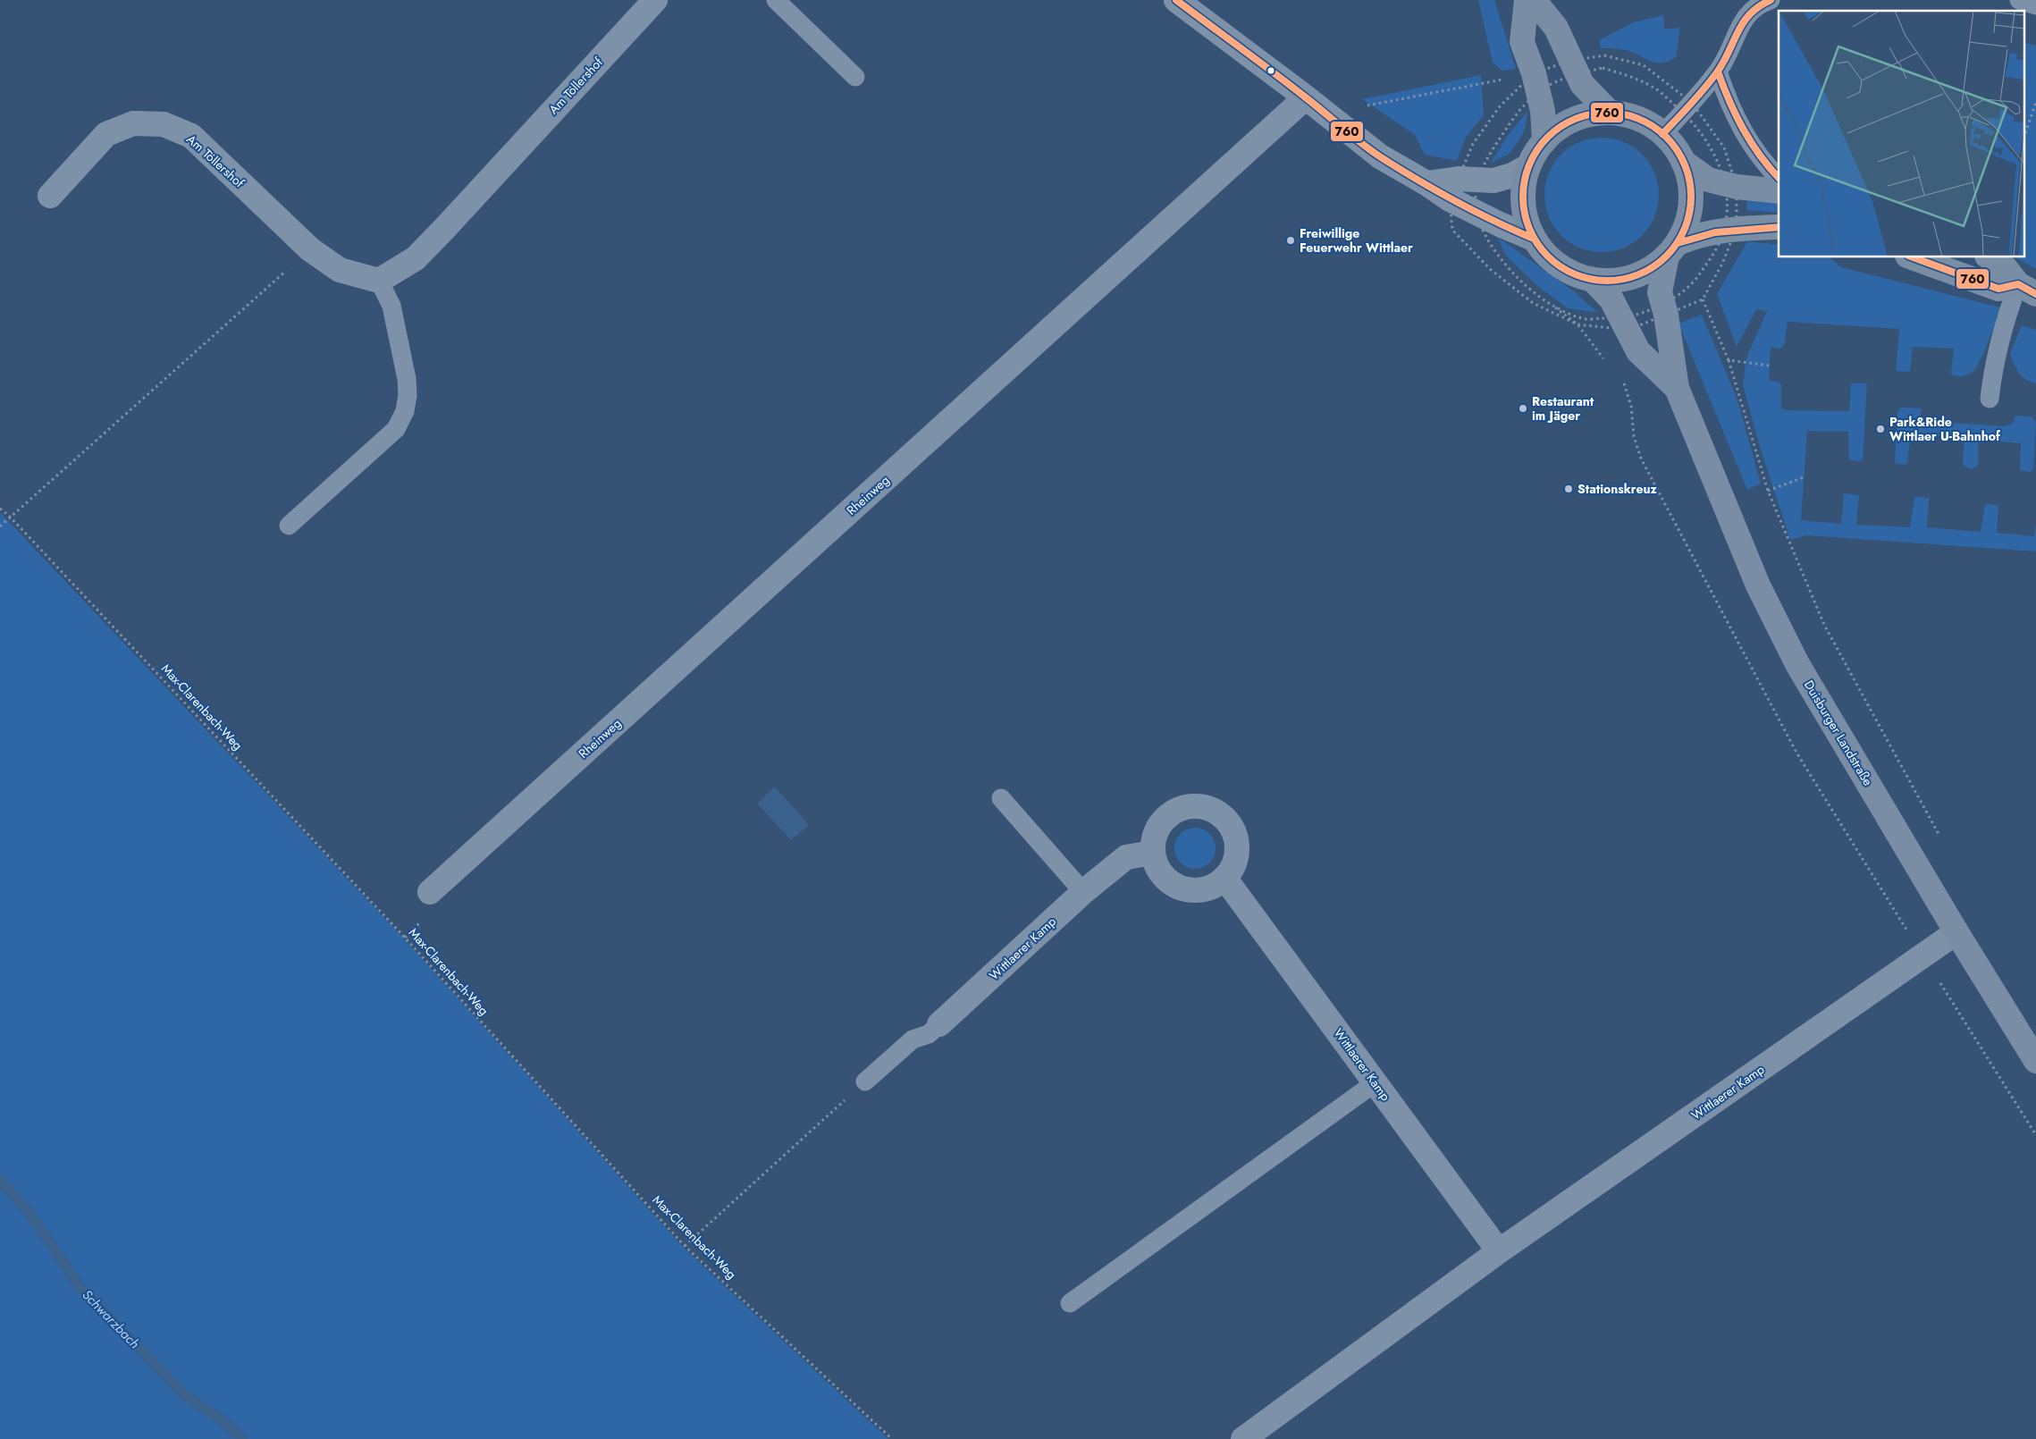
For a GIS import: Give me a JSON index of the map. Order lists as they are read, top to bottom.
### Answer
{
  "streets": {
    "main road": ["Duisburger Landstraße"],
    "street": ["Am Töllershof", "Rheinweg", "Wittlaerer Kamp"],
    "path": ["Max-Clarenbach-Weg"]
  },
  "crossings": [
    ["Duisburger Landstraße", "Wittlaerer Kamp"]
  ],
  "water": ["Schwarzbach"],
  "places": [
    "Freiwillige Feuerwehr Wittlaer",
    "Restaurant im Jäger",
    "Park&Ride Wittlaer U-Bahnhof",
    "Stationskreuz"
  ],
  "lines": ["transit line 760"]
}
